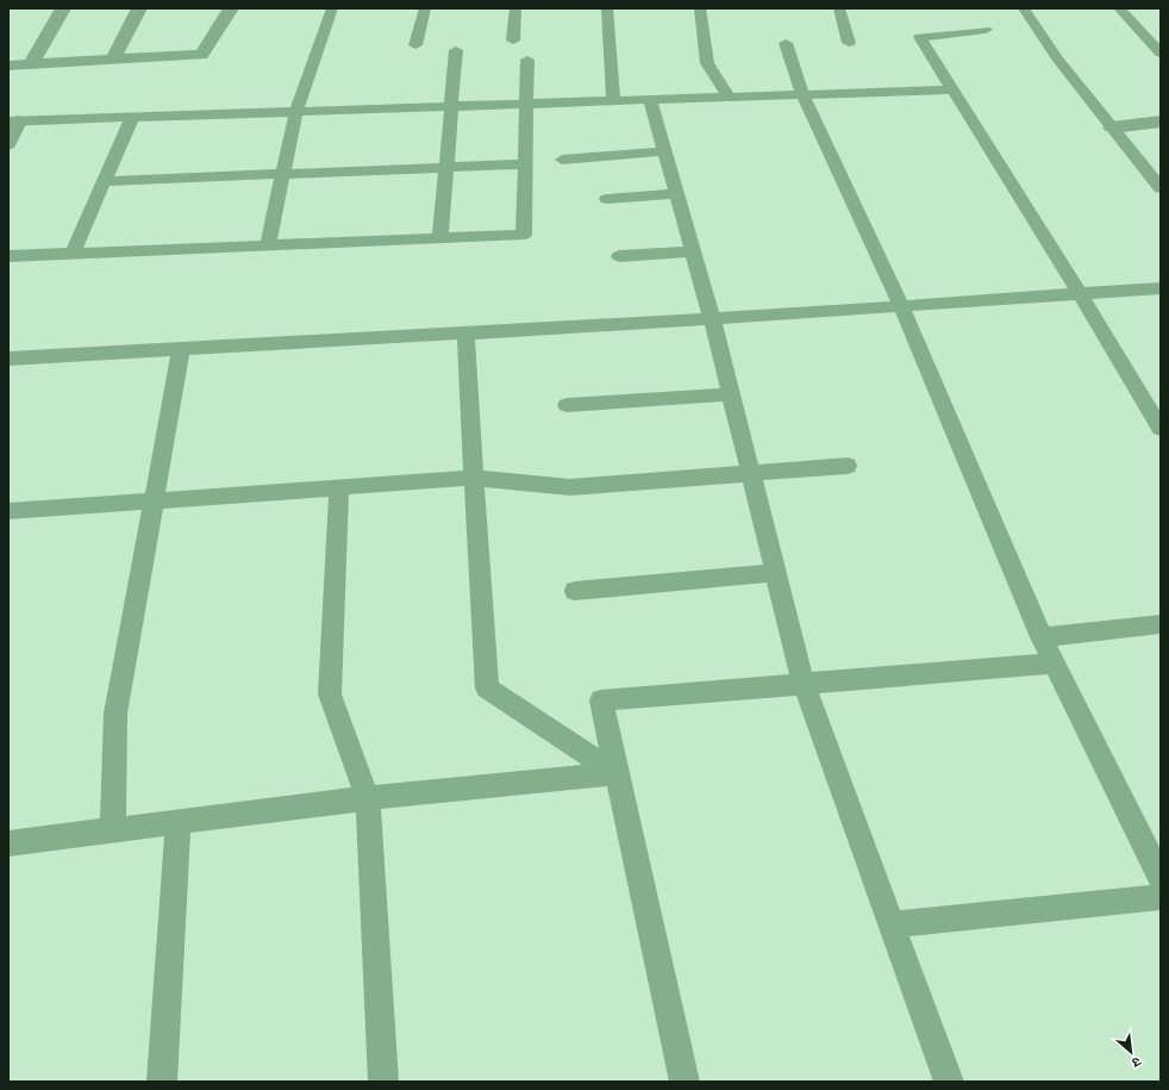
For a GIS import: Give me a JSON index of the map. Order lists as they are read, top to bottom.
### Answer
{
  "north": "bottom right"
}
